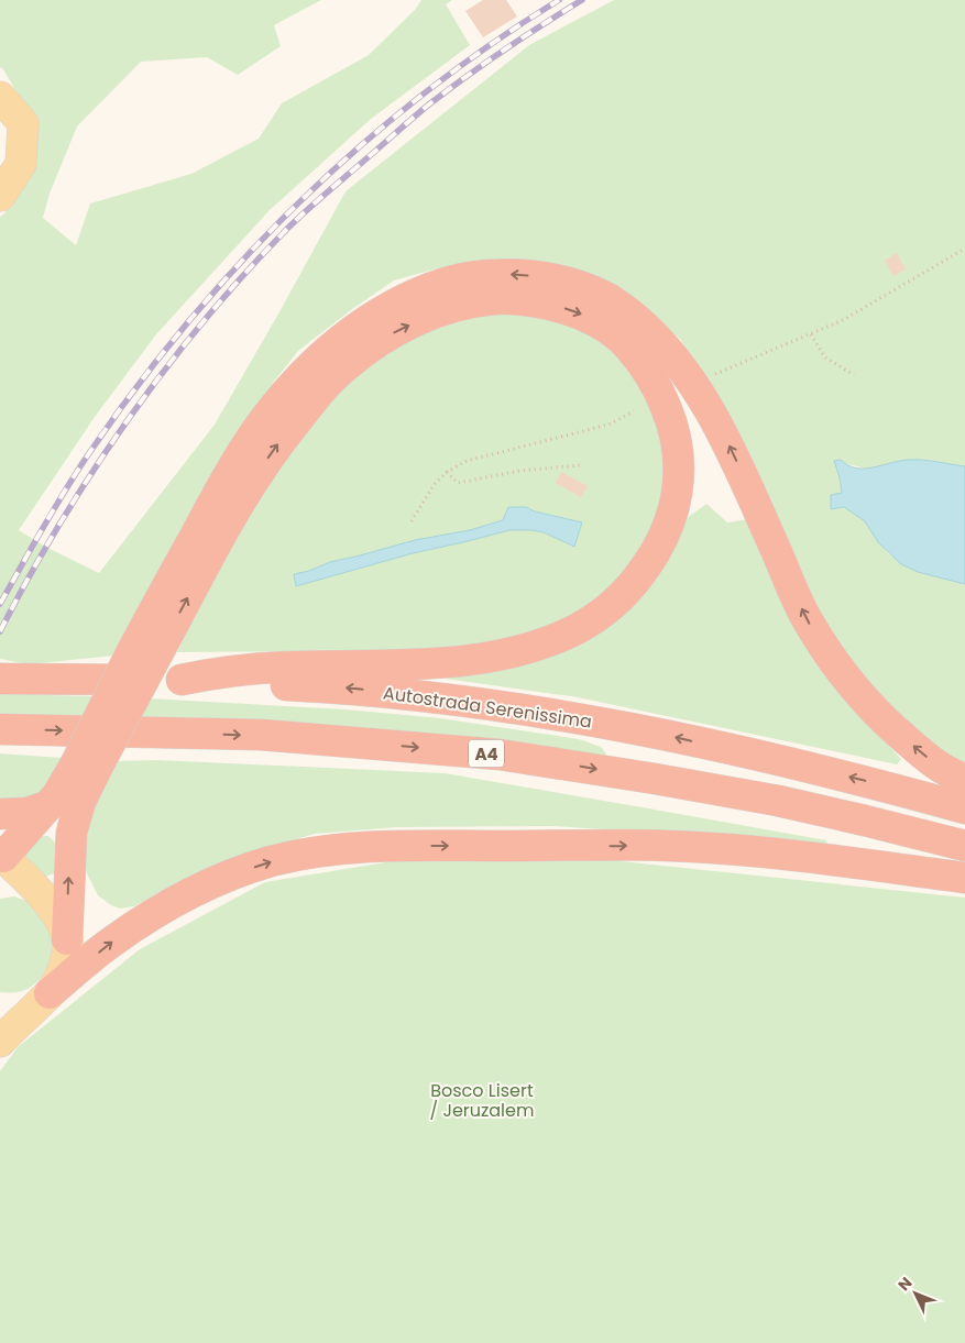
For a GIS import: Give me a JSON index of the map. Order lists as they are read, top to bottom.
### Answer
{
  "streets": {
    "highway": ["Autostrada Serenissima", "A4"]
  },
  "parks": ["Bosco Lisert / Jeruzalem"],
  "north": "top left"
}
